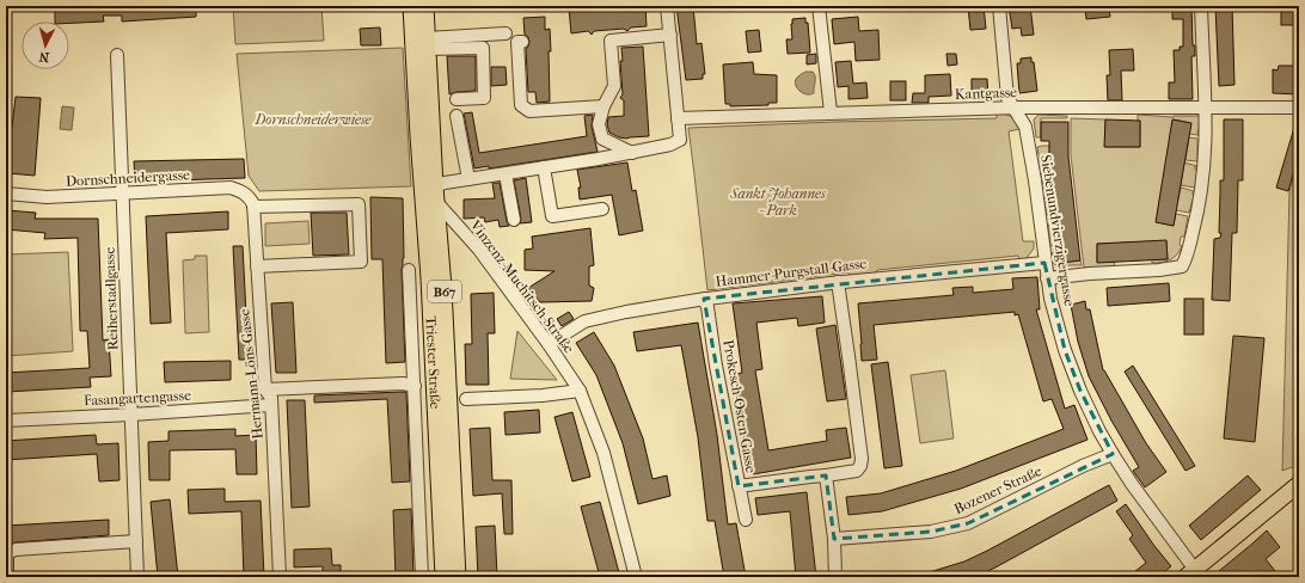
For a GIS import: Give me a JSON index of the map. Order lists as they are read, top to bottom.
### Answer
{
  "streets": {
    "main road": ["B67", "Triester Straße"],
    "street": [
      "Kantgasse",
      "Dornschneidergasse",
      "Siebenundvierzigergasse",
      "Hammer-Purgstall-Gasse",
      "Vinzenz-Muchitsch-Straße",
      "Reiherstadlgasse",
      "Hermann-Löns-Gasse",
      "Fasangartengasse",
      "Prokesch-Osten-Gasse",
      "Bozener Straße"
    ]
  },
  "crossings": [
    ["Kantgasse", "Siebenundvierzigergasse"],
    ["Dornschneidergasse", "Reiherstadlgasse"],
    ["Dornschneidergasse", "Hermann-Löns-Gasse"],
    ["Siebenundvierzigergasse", "Hammer-Purgstall-Gasse"],
    ["Siebenundvierzigergasse", "Bozener Straße"],
    ["Hammer-Purgstall-Gasse", "Vinzenz-Muchitsch-Straße"],
    ["Hammer-Purgstall-Gasse", "Prokesch-Osten-Gasse"],
    ["Vinzenz-Muchitsch-Straße", "Triester Straße"],
    ["Reiherstadlgasse", "Fasangartengasse"],
    ["Hermann-Löns-Gasse", "Fasangartengasse"]
  ],
  "parks": ["Dornschneiderwiese", "Sankt Johannes - Park"],
  "north": "bottom"
}
